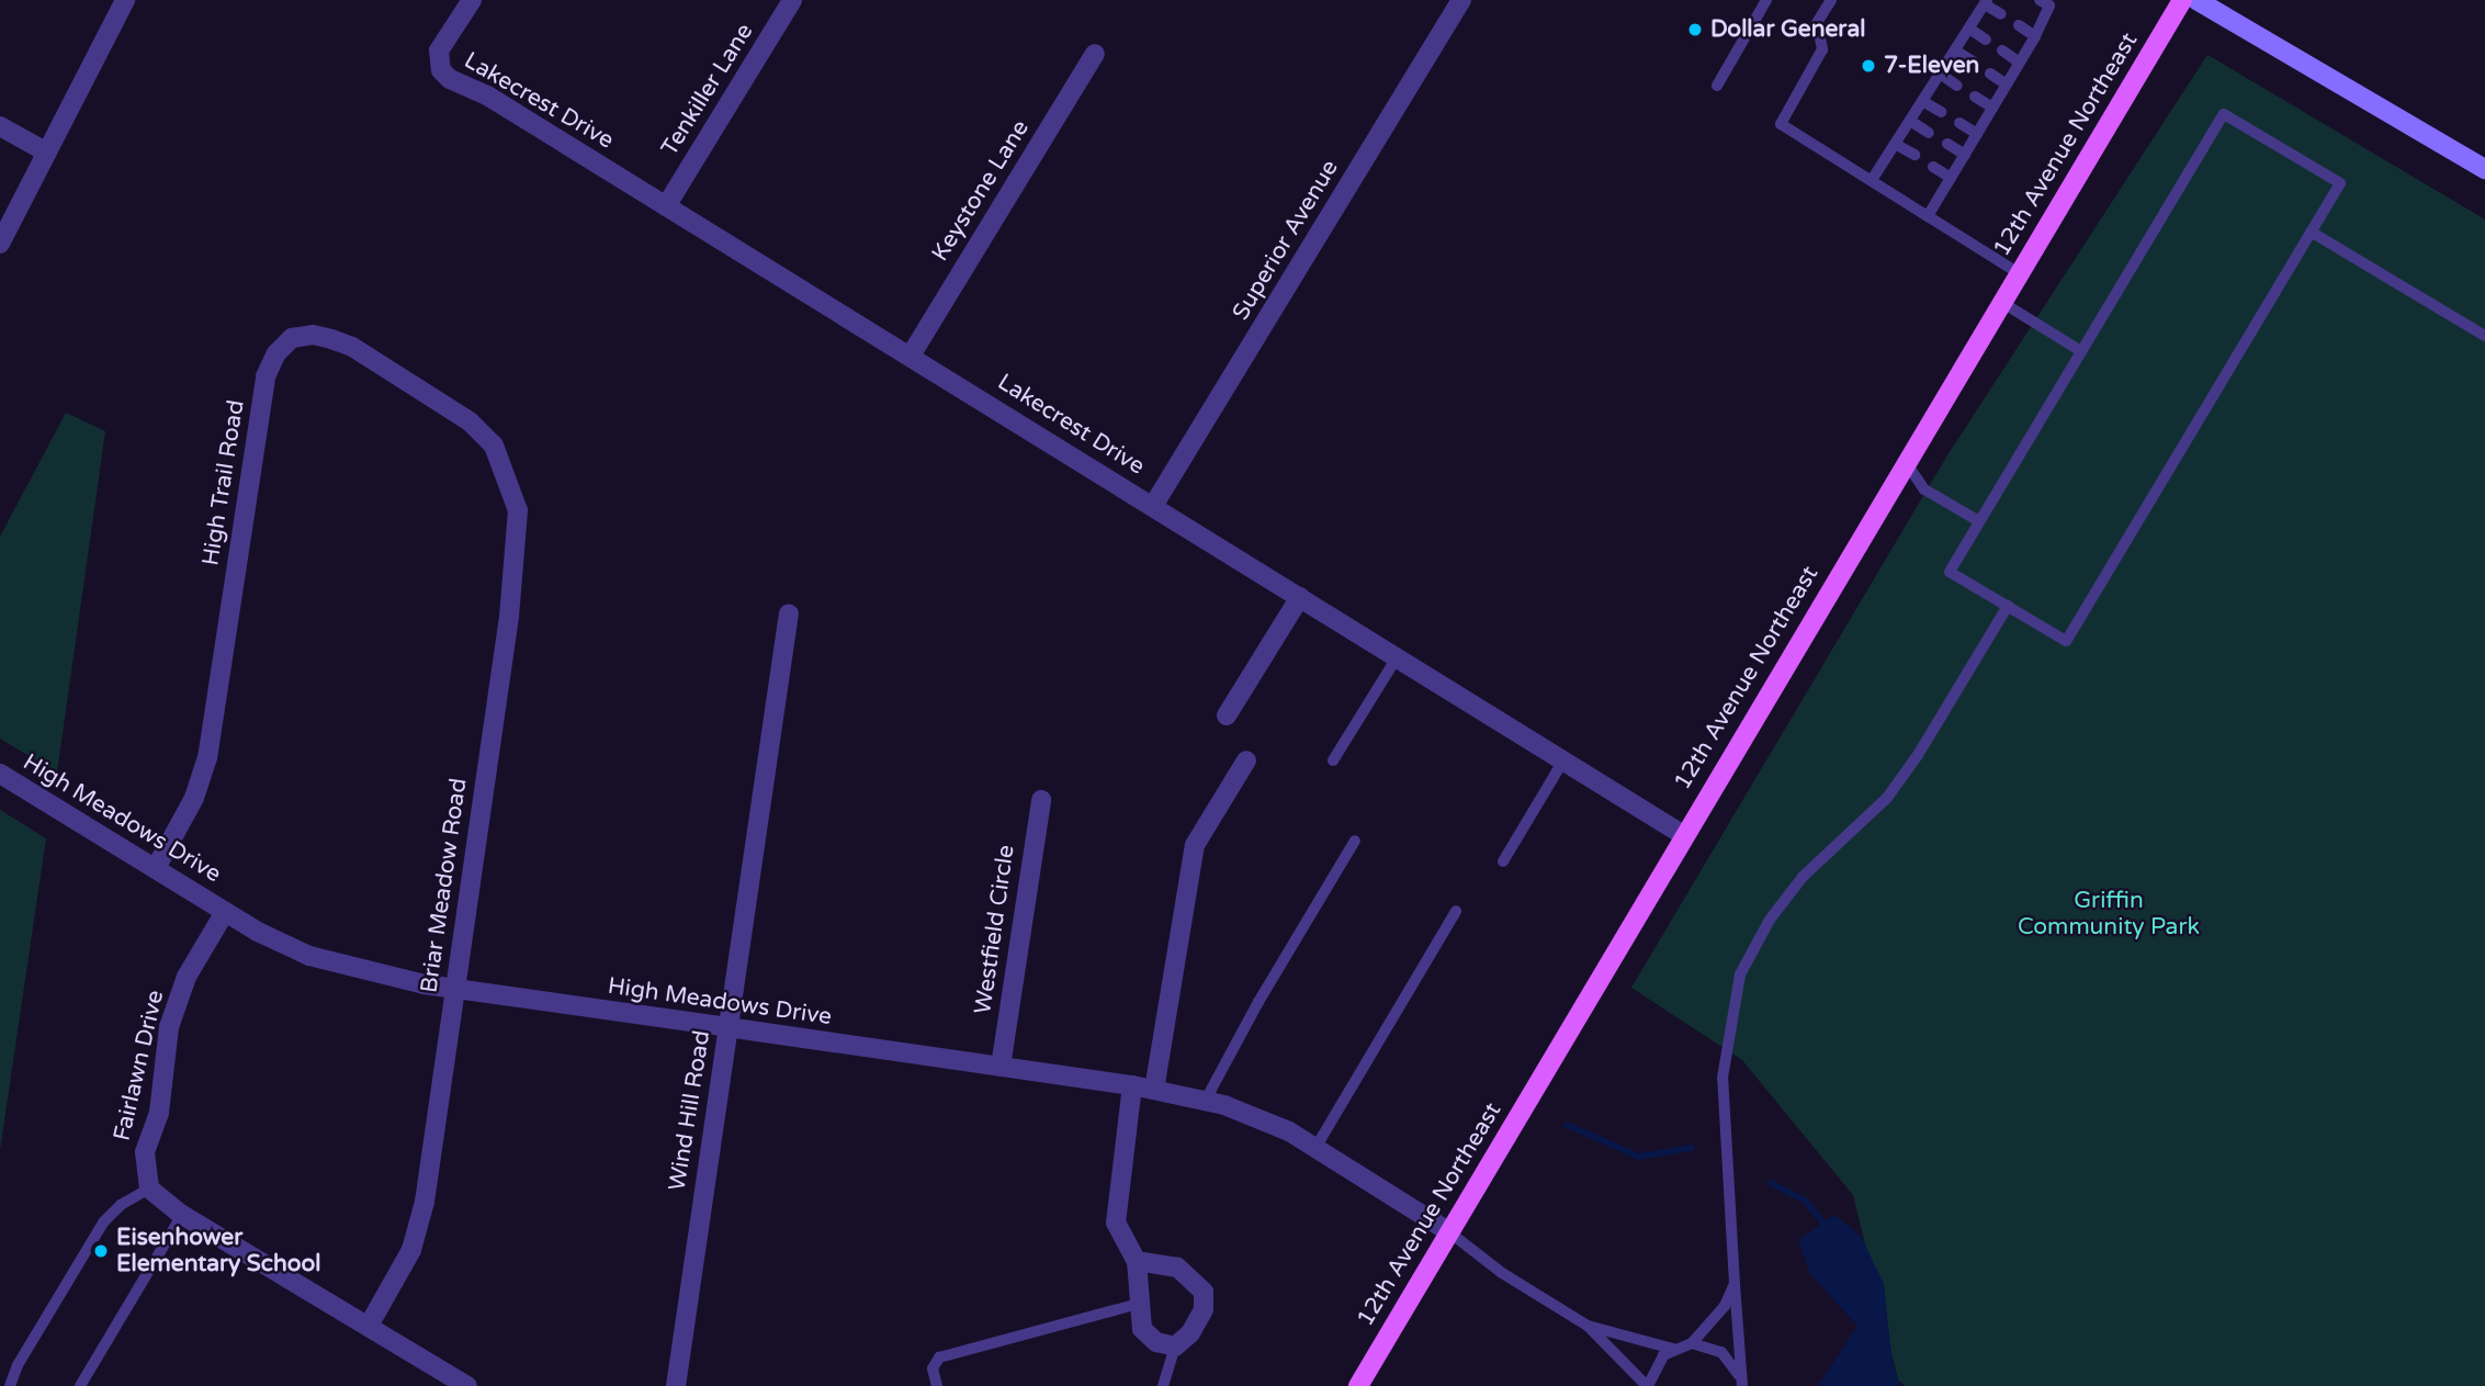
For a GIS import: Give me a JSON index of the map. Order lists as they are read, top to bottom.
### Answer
{
  "streets": {
    "main road": ["12th Avenue Northeast"],
    "street": [
      "Tenkiller Lane",
      "Lakecrest Drive",
      "Keystone Lane",
      "Superior Avenue",
      "High Trail Road",
      "High Meadows Drive",
      "Briar Meadow Road",
      "Westfield Circle",
      "Fairlawn Drive",
      "Wind Hill Road"
    ]
  },
  "crossings": [
    ["Tenkiller Lane", "Lakecrest Drive"],
    ["Lakecrest Drive", "12th Avenue Northeast"],
    ["Lakecrest Drive", "Keystone Lane"],
    ["Lakecrest Drive", "Superior Avenue"],
    ["12th Avenue Northeast", "High Meadows Drive"],
    ["High Trail Road", "High Meadows Drive"],
    ["High Trail Road", "Briar Meadow Road"],
    ["High Meadows Drive", "Briar Meadow Road"],
    ["High Meadows Drive", "Westfield Circle"],
    ["High Meadows Drive", "Fairlawn Drive"],
    ["High Meadows Drive", "Wind Hill Road"]
  ],
  "parks": ["Griffin Community Park"],
  "places": ["Dollar General", "7-Eleven", "Eisenhower Elementary School"]
}
